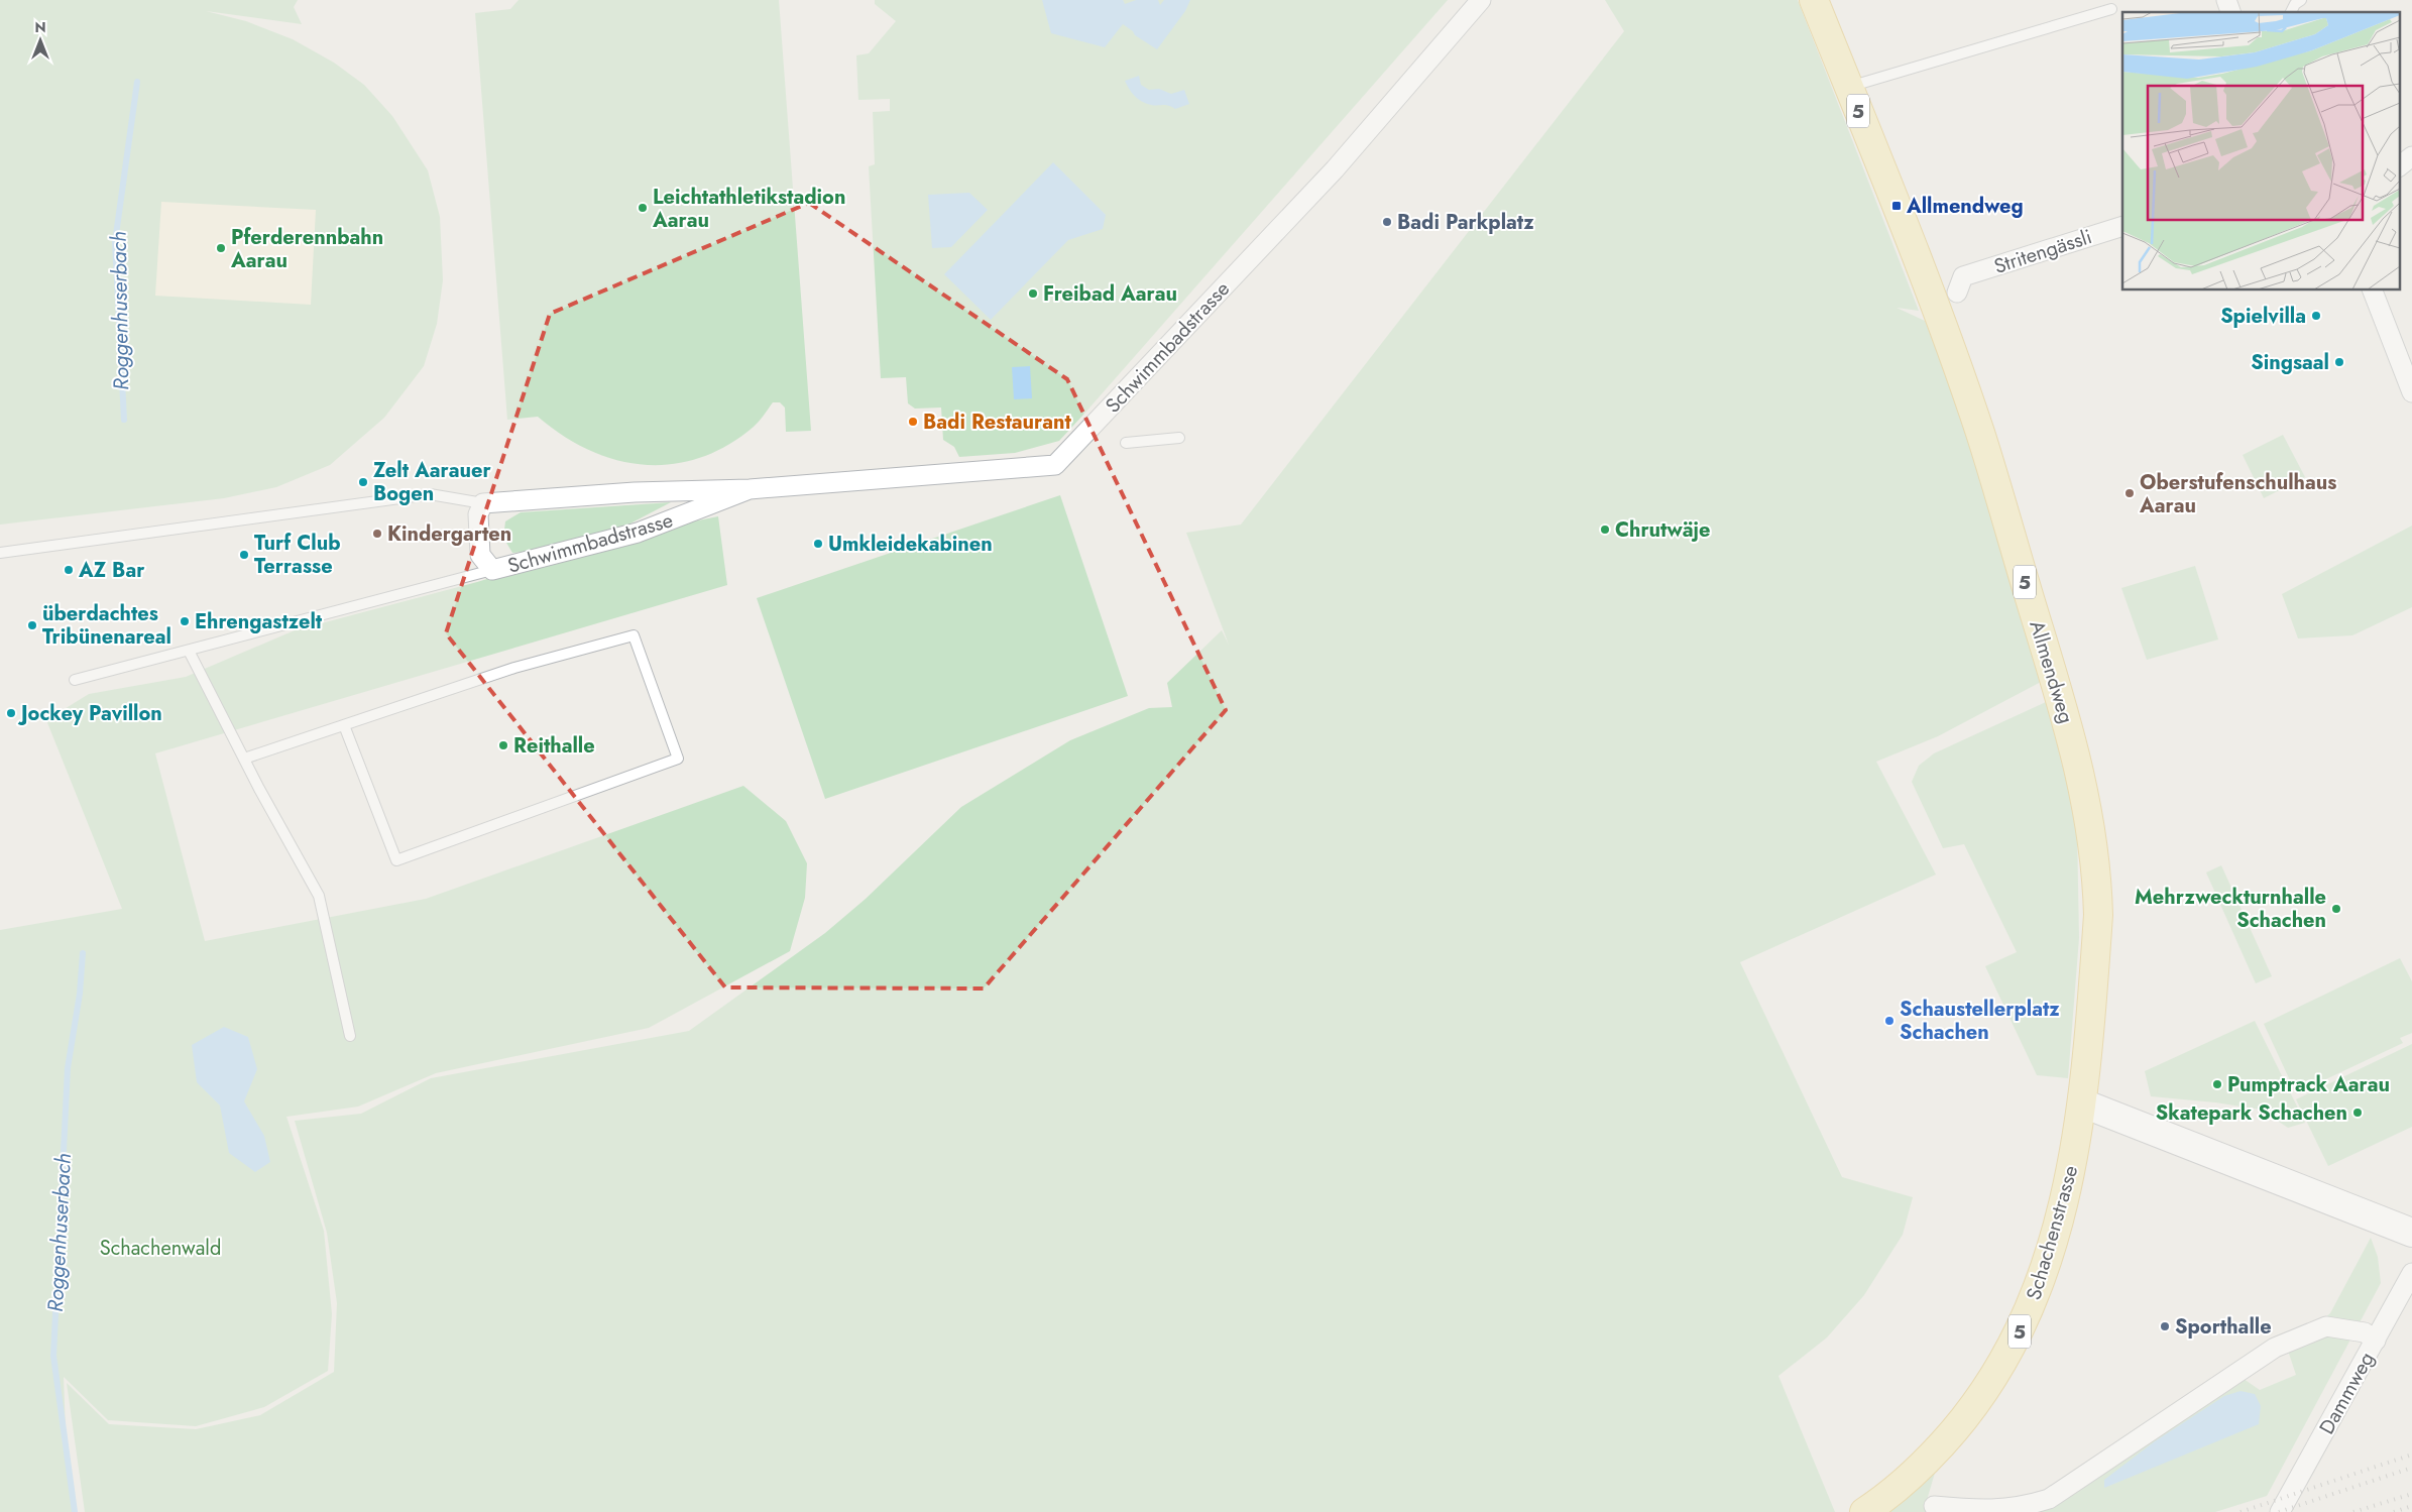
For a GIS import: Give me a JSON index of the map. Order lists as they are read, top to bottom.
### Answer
{
  "streets": {
    "main road": ["5", "Allmendweg", "Schachenstrasse"],
    "street": ["Stritengässli", "Schwimmbadstrasse", "Dammweg"]
  },
  "crossings": [
    ["Stritengässli", "Allmendweg"],
    ["Allmendweg", "Schachenstrasse"]
  ],
  "water": ["Roggenhuserbach"],
  "parks": ["Schachenwald"],
  "places": {
    "transit": ["Allmendweg"],
    "other": [
      "Leichtathletikstadion Aarau",
      "Badi Parkplatz",
      "Pferderennbahn Aarau",
      "Freibad Aarau",
      "Spielvilla",
      "Singsaal",
      "Badi Restaurant",
      "Zelt Aarauer Bogen",
      "Oberstufenschulhaus Aarau",
      "Chrutwäje",
      "Kindergarten",
      "Umkleidekabinen",
      "Turf Club Terrasse",
      "AZ Bar",
      "Ehrengastzelt",
      "überdachtes Tribünenareal",
      "Jockey Pavillon",
      "Reithalle",
      "Mehrzweckturnhalle Schachen",
      "Schaustellerplatz Schachen",
      "Pumptrack Aarau",
      "Skatepark Schachen",
      "Sporthalle"
    ]
  },
  "north": "top"
}
